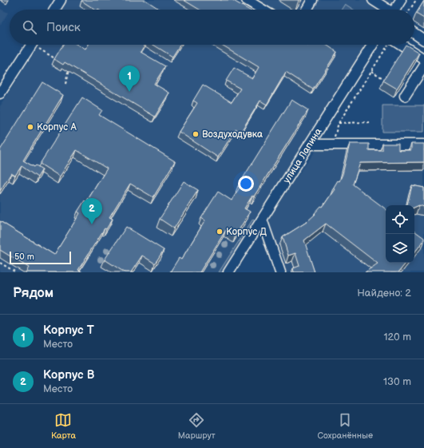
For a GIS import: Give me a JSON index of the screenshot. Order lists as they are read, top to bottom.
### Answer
{
  "streets": {
    "street": ["улица Лапина"]
  },
  "places": ["Корпус А", "Воздуходувка", "Корпус Д"],
  "scale_bar": "50 m",
  "page": {
    "search": "Поиск",
    "pins": ["1", "2"],
    "scale": "50 m",
    "heading": ["Рядом", "Найдено: 2"],
    "list": [
      {
        "mark": "1",
        "name": "Корпус Т",
        "note": "Место",
        "value": "120 m"
      },
      {
        "mark": "2",
        "name": "Корпус В",
        "note": "Место",
        "value": "130 m"
      }
    ],
    "nav": ["Карта", "Маршрут", "Сохранённые"]
  }
}
